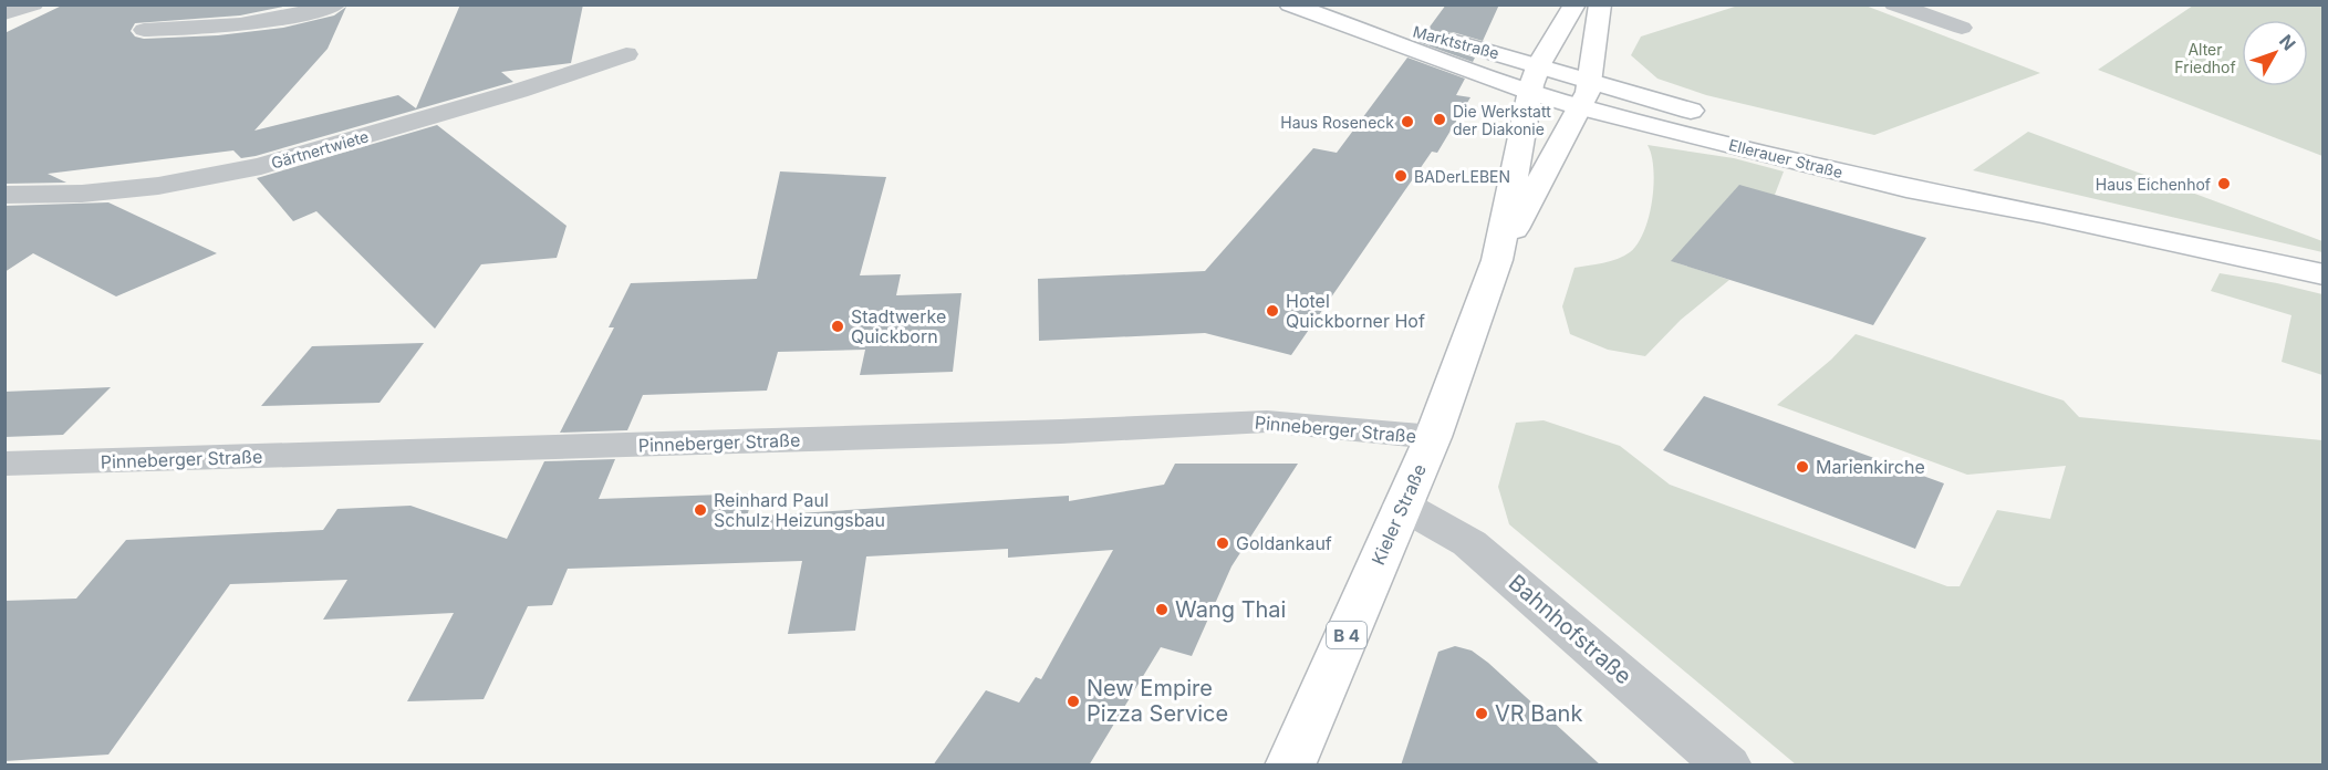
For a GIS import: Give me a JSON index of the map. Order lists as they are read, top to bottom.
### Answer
{
  "streets": {
    "main road": [
      "Marktstraße",
      "Ellerauer Straße",
      "Kieler Straße",
      "B 4"
    ],
    "street": ["Gärtnertwiete", "Pinneberger Straße", "Bahnhofstraße"]
  },
  "crossings": [
    ["Marktstraße", "Ellerauer Straße"],
    ["Marktstraße", "Kieler Straße"],
    ["Ellerauer Straße", "Kieler Straße"],
    ["Pinneberger Straße", "Kieler Straße"],
    ["Kieler Straße", "Bahnhofstraße"]
  ],
  "parks": ["Alter Friedhof"],
  "places": [
    "Die Werkstatt der Diakonie",
    "Haus Roseneck",
    "BADerLEBEN",
    "Haus Eichenhof",
    "Hotel Quickborner Hof",
    "Stadtwerke Quickborn",
    "Marienkirche",
    "Reinhard Paul Schulz Heizungsbau",
    "Goldankauf",
    "Wang Thai",
    "New Empire Pizza Service",
    "VR Bank"
  ],
  "north": "top right"
}
